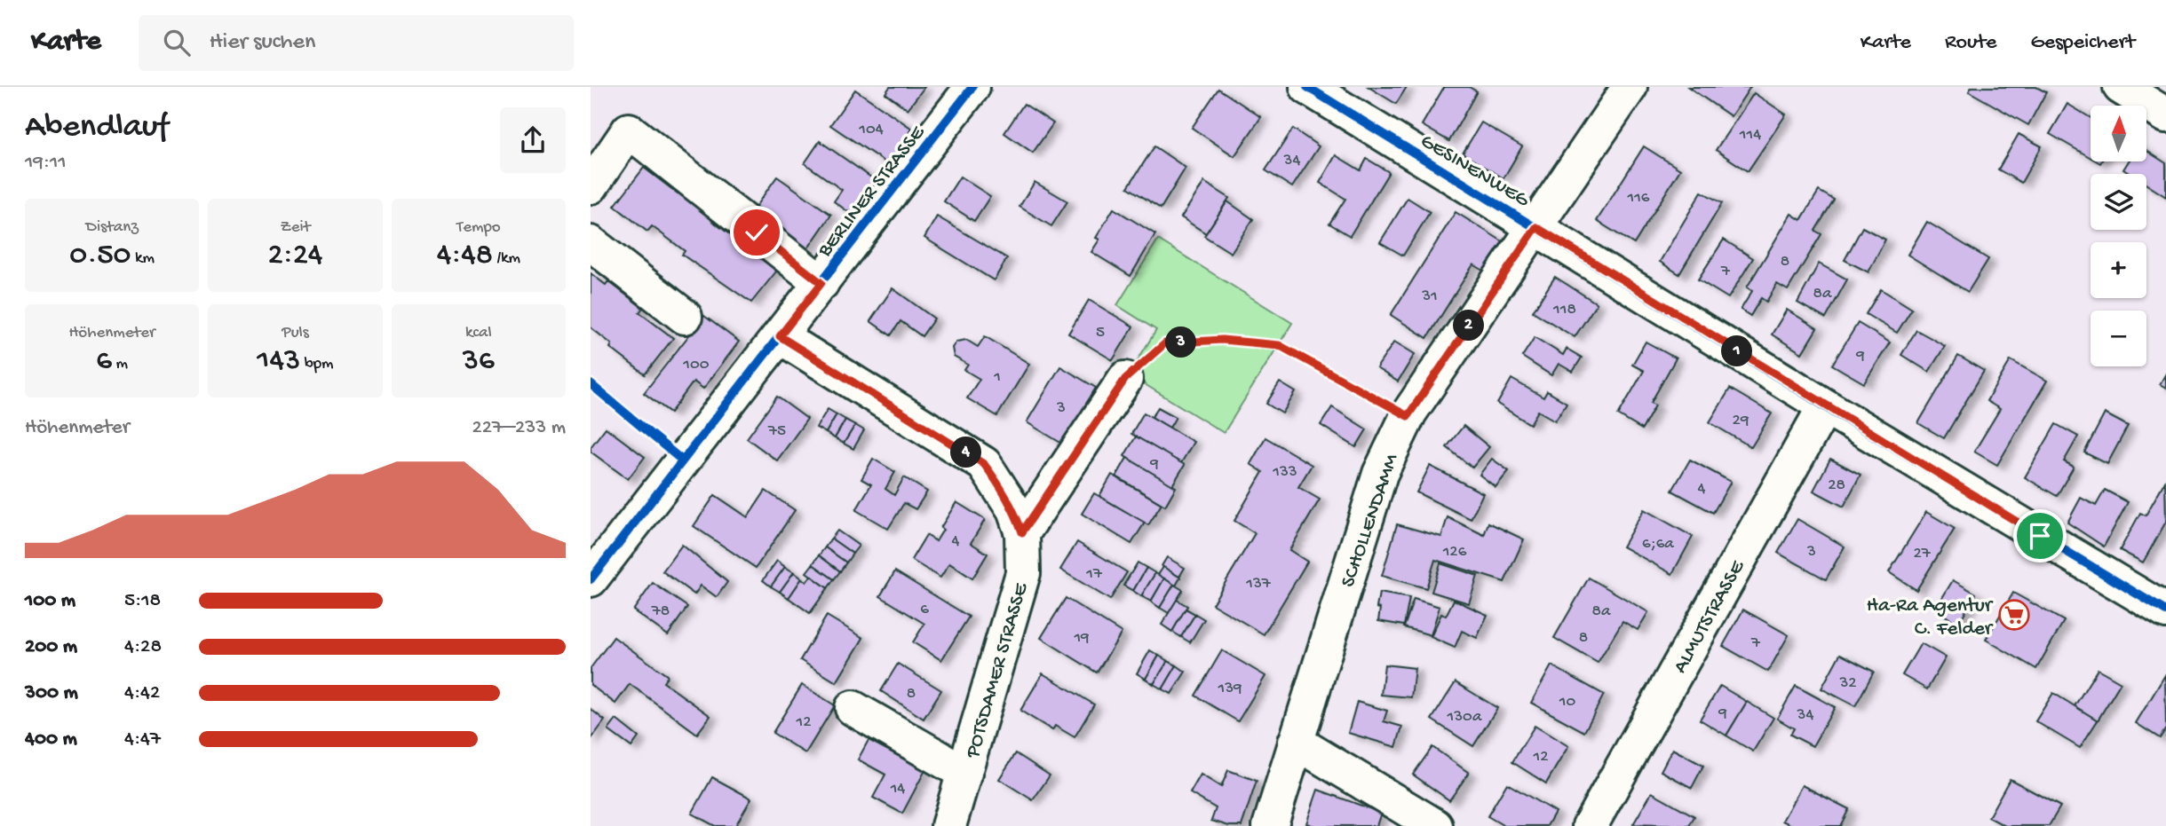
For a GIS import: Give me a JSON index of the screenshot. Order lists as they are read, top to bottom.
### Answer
{
  "streets": {
    "street": [
      "GESINENWEG",
      "BERLINER STRASSE",
      "SCHOLLENDAMM",
      "ALMUTSTRASSE",
      "POTSDAMER STRASSE"
    ]
  },
  "crossings": [
    ["GESINENWEG", "SCHOLLENDAMM"],
    ["GESINENWEG", "ALMUTSTRASSE"],
    ["BERLINER STRASSE", "POTSDAMER STRASSE"]
  ],
  "places": {
    "supermarket": ["Ha-Ra Agentur C. Felder"]
  },
  "house_numbers": [
    "104",
    "114",
    "34",
    "116",
    "8",
    "7",
    "8a",
    "31",
    "118",
    "5",
    "9",
    "100",
    "1",
    "3",
    "29",
    "75",
    "9",
    "133",
    "28",
    "4",
    "4",
    "6;6a",
    "126",
    "3",
    "27",
    "17",
    "137",
    "6",
    "78",
    "8a",
    "19",
    "8",
    "7",
    "32",
    "139",
    "8",
    "10",
    "9",
    "34",
    "130a",
    "12",
    "12",
    "14"
  ],
  "north": "top",
  "page": {
    "header": "Karte",
    "search": "Hier suchen",
    "nav": ["Karte", "Route", "Gespeichert"],
    "heading": ["Abendlauf", "19:11"],
    "map_buttons": ["+", "−"],
    "stats": [
      ["Distanz", "0.50 km"],
      ["Zeit", "2:24"],
      ["Tempo", "4:48 /km"],
      ["Höhenmeter", "6 m"],
      ["Puls", "143 bpm"],
      ["kcal", "36"]
    ],
    "pins": [
      "2",
      "3",
      "1",
      "4"
    ],
    "chart": ["Höhenmeter", "227–233 m"],
    "list": [
      {
        "name": "100 m",
        "note": "5:18"
      },
      {
        "name": "200 m",
        "note": "4:28"
      },
      {
        "name": "300 m",
        "note": "4:42"
      },
      {
        "name": "400 m",
        "note": "4:47"
      }
    ]
  }
}
